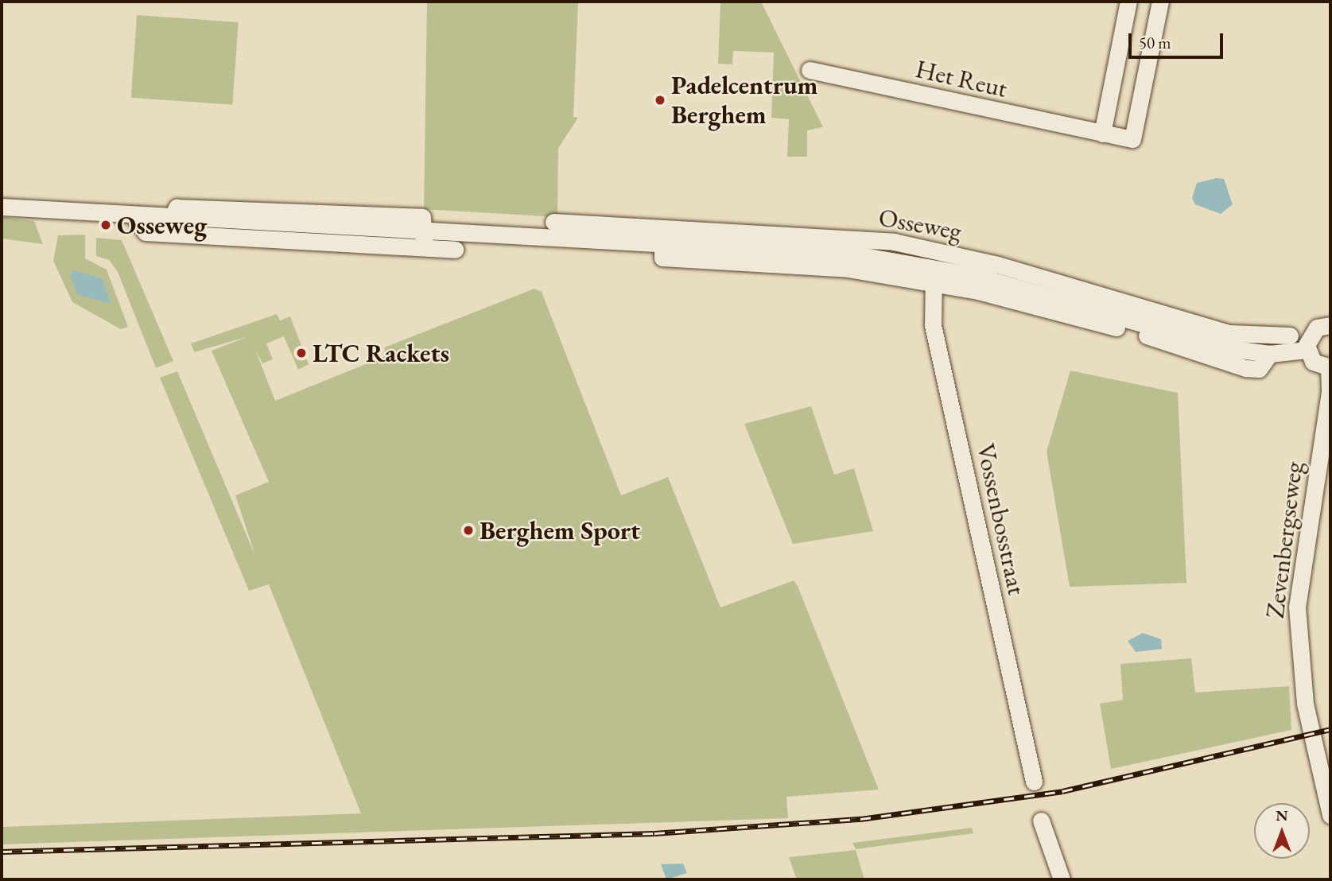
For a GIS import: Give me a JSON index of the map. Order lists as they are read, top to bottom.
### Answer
{
  "streets": {
    "street": [
      "Het Reut",
      "Osseweg",
      "Vossenbosstraat",
      "Zevenbergseweg"
    ]
  },
  "crossings": [
    ["Osseweg", "Vossenbosstraat"]
  ],
  "places": [
    "Padelcentrum Berghem",
    "Osseweg",
    "LTC Rackets",
    "Berghem Sport"
  ],
  "scale_bar": "50 m",
  "north": "top"
}
